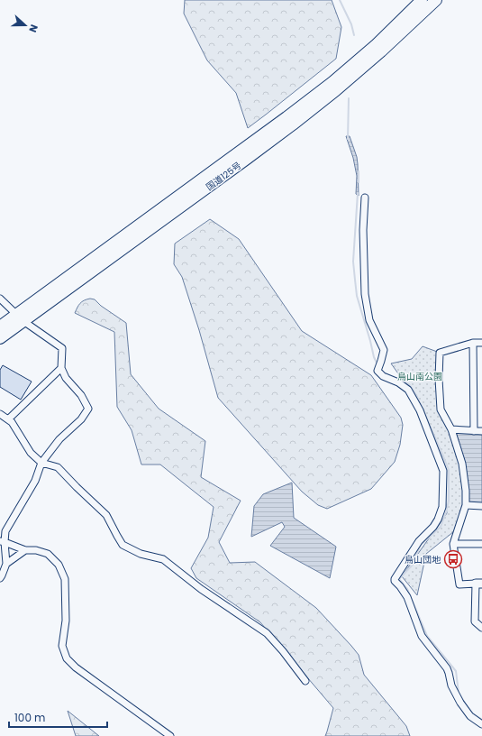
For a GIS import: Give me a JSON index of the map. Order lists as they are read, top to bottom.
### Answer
{
  "streets": {
    "highway": ["国道125号"]
  },
  "parks": ["烏山南公園"],
  "places": {
    "bus stop": ["烏山団地"]
  },
  "scale_bar": "100 m",
  "north": "right"
}
